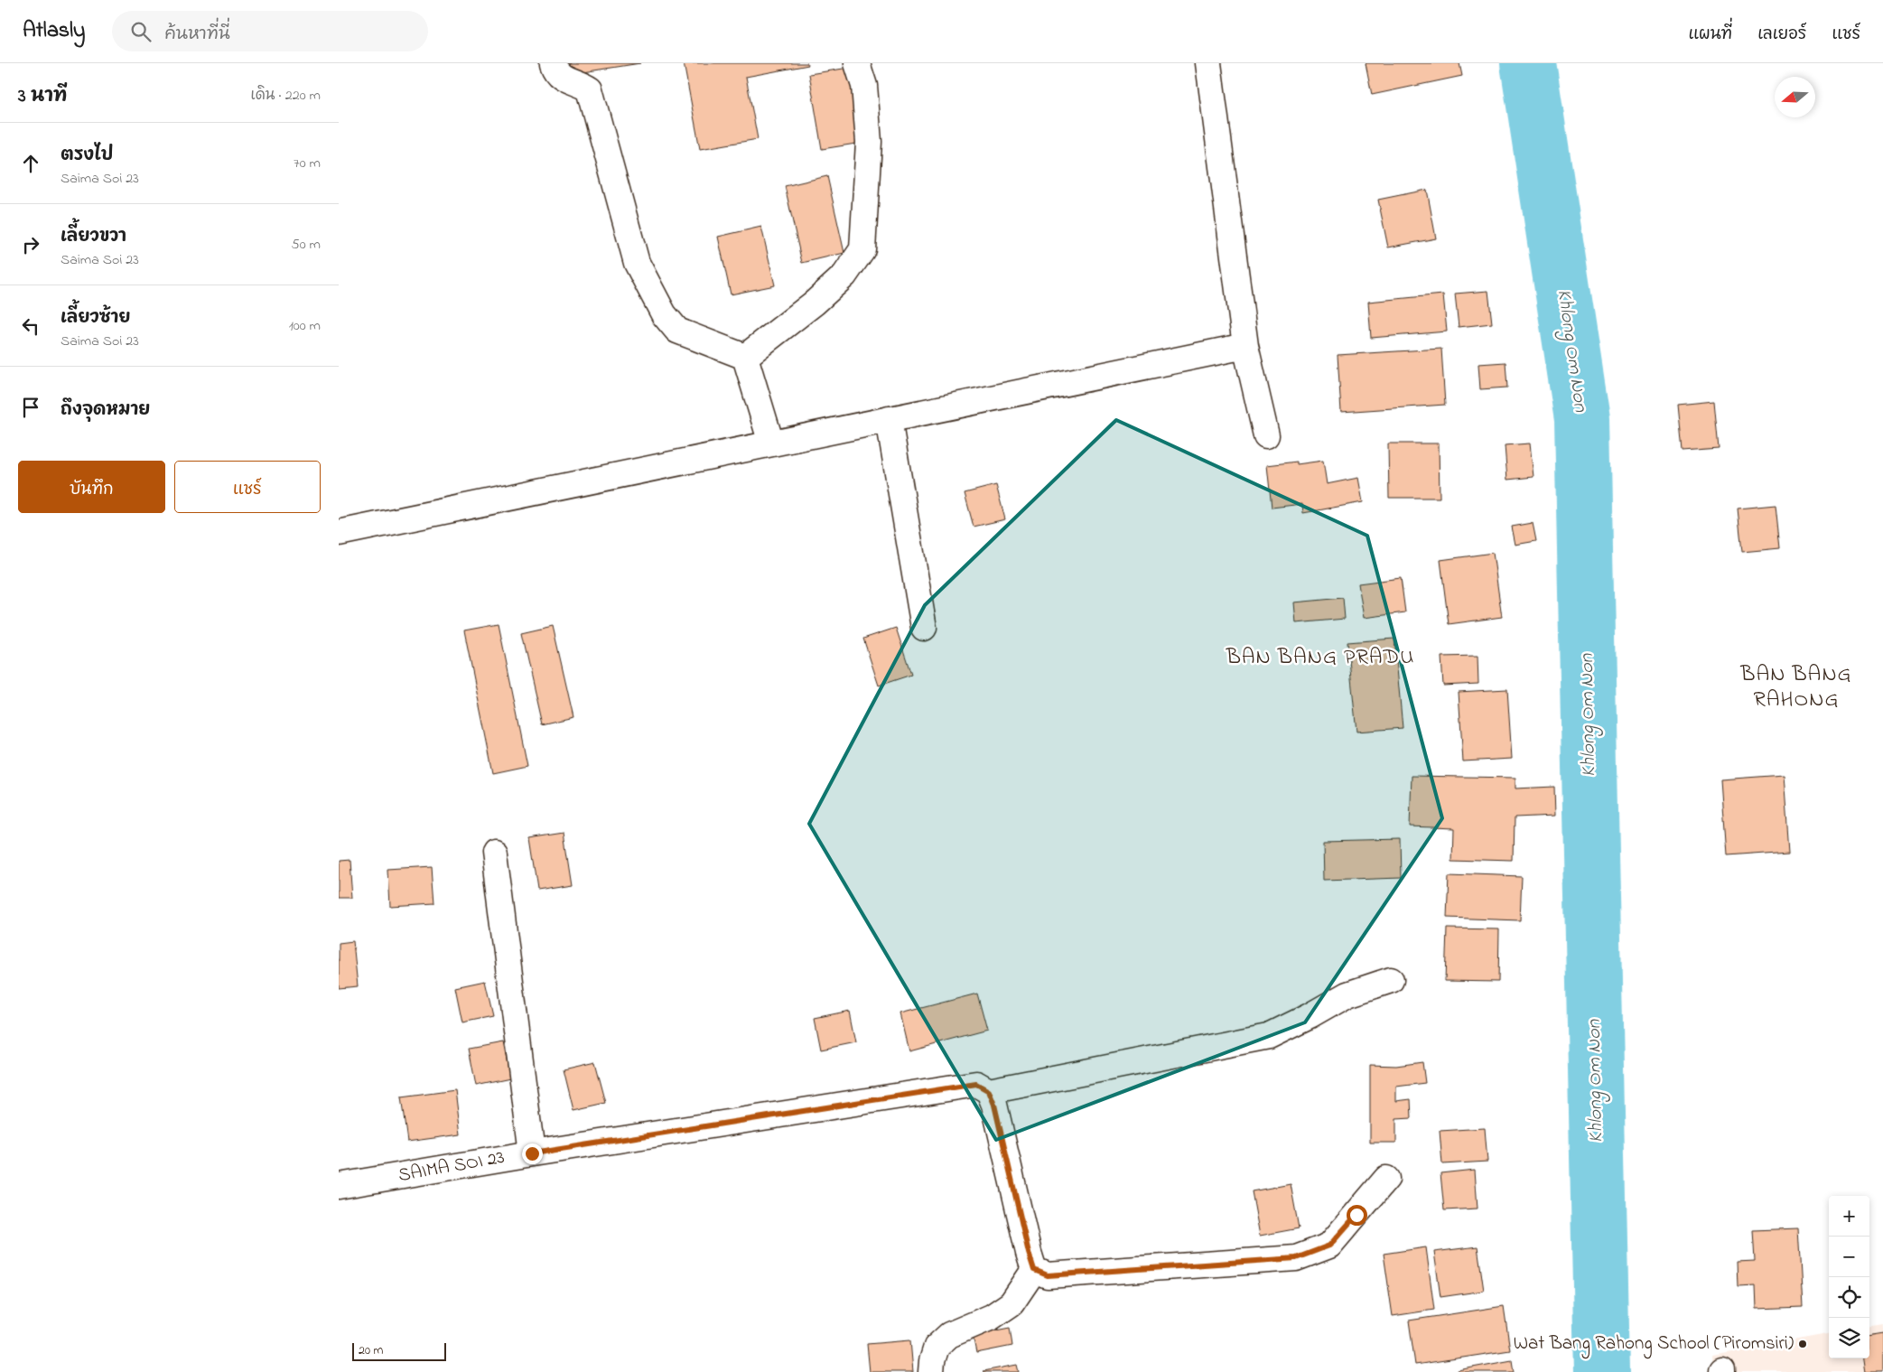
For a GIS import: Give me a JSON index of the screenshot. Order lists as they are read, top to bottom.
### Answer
{
  "streets": {
    "street": ["SAIMA SOI 23"]
  },
  "districts": ["BAN BANG PRADU", "BAN BANG RAHONG"],
  "water": ["Khlong Om Non"],
  "places": ["Wat Bang Rahong School (Piromsiri)"],
  "scale_bar": "20 m",
  "north": "left",
  "page": {
    "header": "Atlasly",
    "search": "ค้นหาที่นี่",
    "nav": ["แผนที่", "เลเยอร์", "แชร์"],
    "heading": ["3 นาที", "เดิน · 220 m"],
    "list": [
      ["ตรงไป", "Saima Soi 23", "70 m"],
      ["เลี้ยวขวา", "Saima Soi 23", "50 m"],
      ["เลี้ยวซ้าย", "Saima Soi 23", "100 m"],
      "ถึงจุดหมาย"
    ],
    "buttons": ["บันทึก", "แชร์"],
    "map_buttons": ["+", "−"],
    "scale": "20 m"
  }
}
